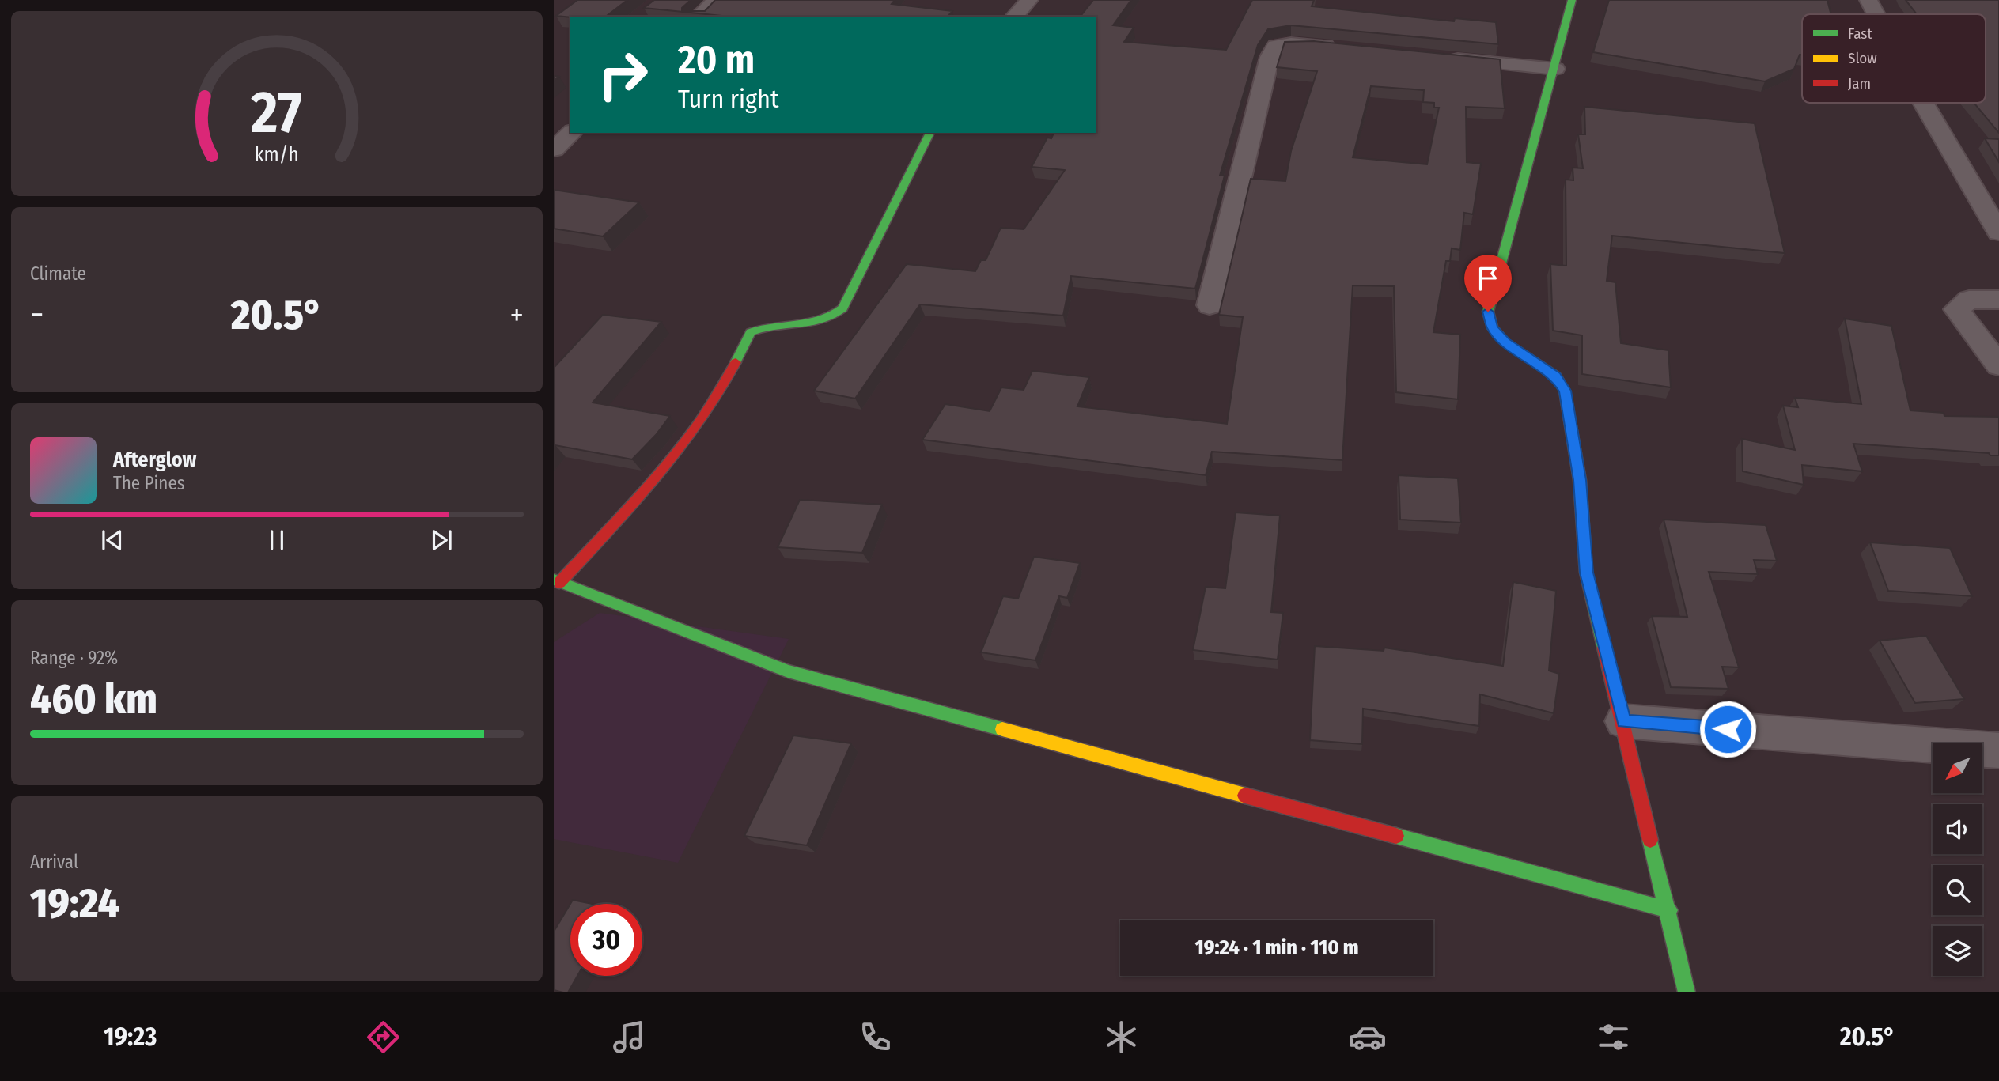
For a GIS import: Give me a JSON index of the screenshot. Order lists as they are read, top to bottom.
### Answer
{
  "legend": ["Fast", "Slow", "Jam"],
  "north": "bottom left",
  "page": {
    "turn": ["20 m", "Turn right"],
    "tile": [
      "Climate",
      ["Range · 92%", "460 km"],
      ["Arrival", "19:24"]
    ],
    "heat": ["−", "20.5°", "+"],
    "song": ["Afterglow", "The Pines"],
    "limit": "30",
    "trip": "19:24 · 1 min · 110 m",
    "tabs": ["19:23", "20.5°"],
    "gauge": ["27", "km/h"]
  }
}
